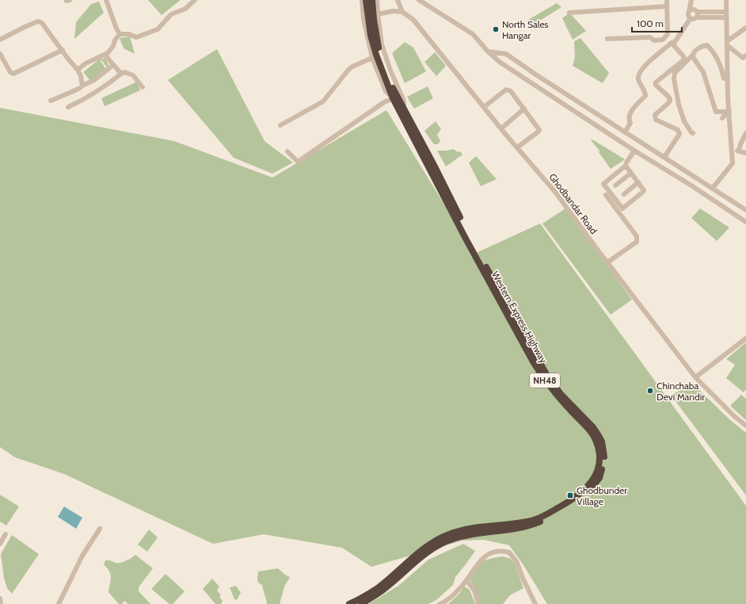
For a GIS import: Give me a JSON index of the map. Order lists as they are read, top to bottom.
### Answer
{
  "streets": {
    "highway": ["Western Express Highway", "NH48"],
    "street": ["Ghodbandar Road"]
  },
  "places": {
    "other": ["North Sales Hangar", "Chinchaba Devi Mandir"],
    "transit": ["Ghodbunder Village"]
  },
  "scale_bar": "100 m"
}
